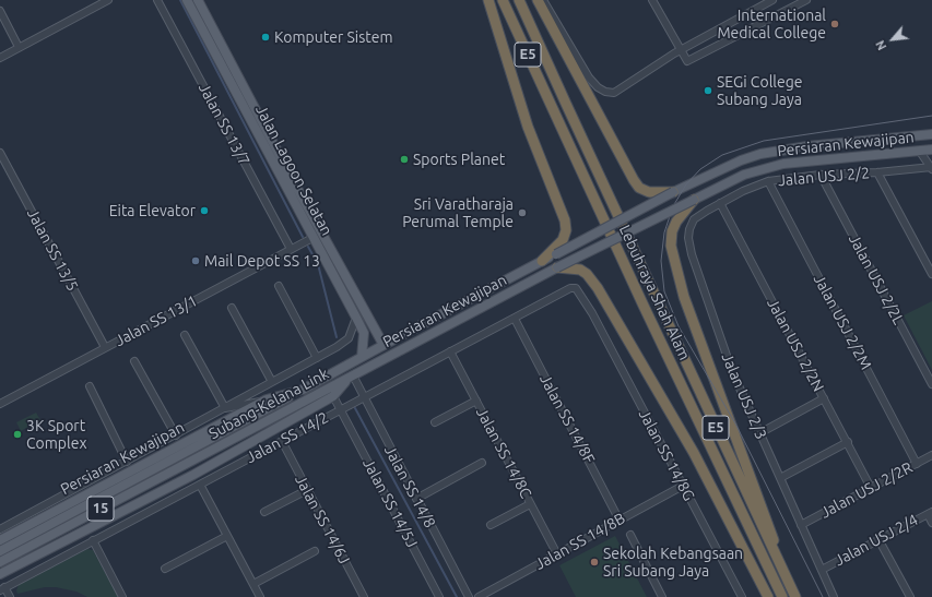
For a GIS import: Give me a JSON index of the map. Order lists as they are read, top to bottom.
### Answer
{
  "streets": {
    "highway": ["E5", "Lebuhraya Shah Alam"],
    "main road": [
      "Persiaran Kewajipan",
      "Jalan Lagoon Selatan",
      "Subang-Kelana Link",
      "15"
    ],
    "street": [
      "Jalan SS 13/7",
      "Jalan USJ 2/2",
      "Jalan SS 13/5",
      "Jalan USJ 2/2L",
      "Jalan SS 13/1",
      "Jalan USJ 2/2M",
      "Jalan USJ 2/2N",
      "Jalan USJ 2/3",
      "Jalan SS 14/8F",
      "Jalan SS 14/2",
      "Jalan SS 14/8C",
      "Jalan SS 14/8G",
      "Jalan SS 14/8",
      "Jalan USJ 2/2R",
      "Jalan SS 14/5J",
      "Jalan SS 14/6J",
      "Jalan USJ 2/4",
      "Jalan SS 14/8B"
    ]
  },
  "crossings": [
    ["Jalan SS 13/7", "Jalan SS 13/1"],
    ["Persiaran Kewajipan", "Jalan Lagoon Selatan"],
    ["Persiaran Kewajipan", "Subang-Kelana Link"],
    ["Persiaran Kewajipan", "Jalan SS 14/8"],
    ["Persiaran Kewajipan", "Jalan SS 14/5J"],
    ["Jalan Lagoon Selatan", "Jalan SS 13/1"],
    ["Jalan USJ 2/2", "Jalan USJ 2/2L"],
    ["Jalan USJ 2/2", "Jalan USJ 2/2M"],
    ["Jalan USJ 2/2", "Jalan USJ 2/2N"],
    ["Jalan USJ 2/2", "Jalan USJ 2/3"],
    ["Jalan SS 13/5", "Jalan SS 13/1"],
    ["Jalan USJ 2/2M", "Jalan USJ 2/2R"],
    ["Jalan USJ 2/2N", "Jalan USJ 2/3"],
    ["Jalan USJ 2/2N", "Jalan USJ 2/2R"],
    ["Jalan USJ 2/3", "Jalan USJ 2/2R"],
    ["Jalan USJ 2/3", "Jalan USJ 2/4"],
    ["Subang-Kelana Link", "Jalan SS 14/8"],
    ["Subang-Kelana Link", "15"],
    ["Jalan SS 14/8F", "Jalan SS 14/2"],
    ["Jalan SS 14/8F", "Jalan SS 14/8B"],
    ["Jalan SS 14/2", "Jalan SS 14/8C"],
    ["Jalan SS 14/2", "Jalan SS 14/8G"],
    ["Jalan SS 14/2", "Jalan SS 14/8"],
    ["Jalan SS 14/2", "Jalan SS 14/5J"],
    ["Jalan SS 14/2", "Jalan SS 14/6J"],
    ["Jalan SS 14/8C", "Jalan SS 14/8B"],
    ["Jalan SS 14/8G", "Jalan SS 14/8B"]
  ],
  "places": [
    "International Medical College",
    "Komputer Sistem",
    "SEGi College Subang Jaya",
    "Sports Planet",
    "Eita Elevator",
    "Sri Varatharaja Perumal Temple",
    "Mail Depot SS 13",
    "3K Sport Complex",
    "Sekolah Kebangsaan Sri Subang Jaya"
  ],
  "north": "bottom left"
}
